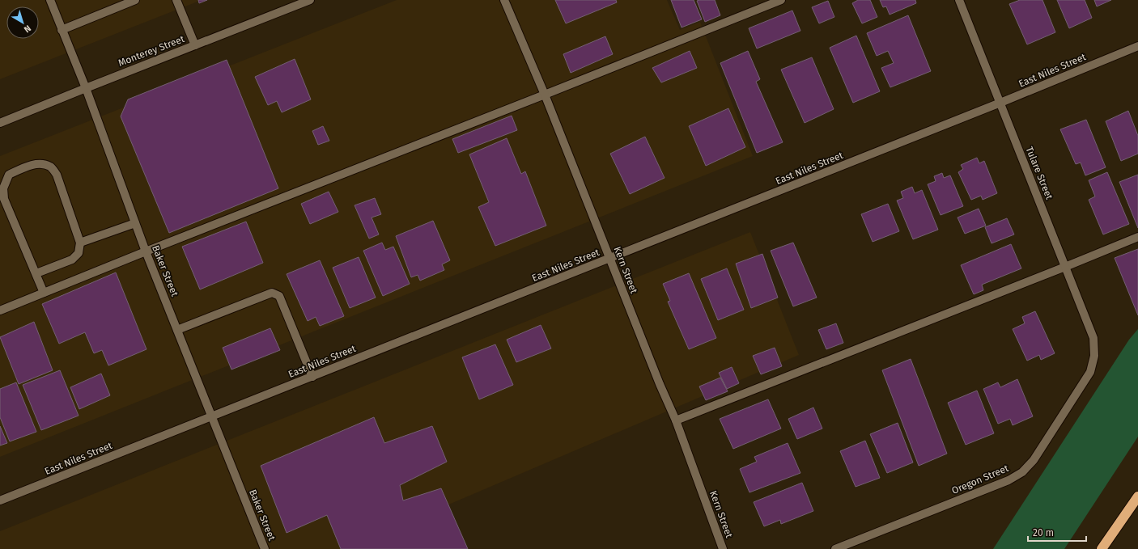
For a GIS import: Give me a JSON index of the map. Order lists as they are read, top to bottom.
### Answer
{
  "streets": {
    "street": [
      "Monterey Street",
      "East Niles Street",
      "Tulare Street",
      "Kern Street",
      "Baker Street",
      "Oregon Street"
    ]
  },
  "crossings": [
    ["Monterey Street", "Baker Street"],
    ["East Niles Street", "Tulare Street"],
    ["East Niles Street", "Kern Street"],
    ["East Niles Street", "Baker Street"],
    ["Tulare Street", "Oregon Street"]
  ],
  "scale_bar": "20 m",
  "north": "bottom right"
}
